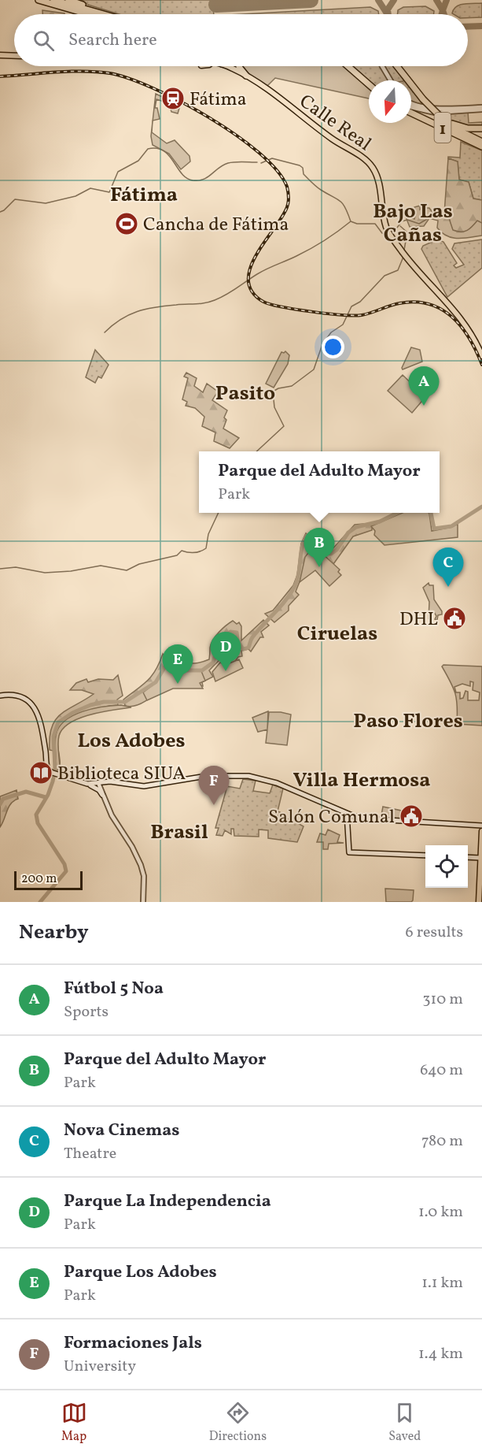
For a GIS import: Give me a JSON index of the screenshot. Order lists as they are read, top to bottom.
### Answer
{
  "streets": {
    "highway": ["1"],
    "main road": ["Calle Real"]
  },
  "districts": [
    "Fátima",
    "Bajo Las Cañas",
    "Pasito",
    "Ciruelas",
    "Paso Flores",
    "Los Adobes",
    "Villa Hermosa",
    "Brasil"
  ],
  "places": {
    "station": ["Fátima"],
    "sports": ["Cancha de Fátima"],
    "public building": ["DHL", "Salón Comunal"],
    "library": ["Biblioteca SIUA"]
  },
  "scale_bar": "200 m",
  "north": "bottom",
  "page": {
    "search": "Search here",
    "pins": [
      "A",
      "B",
      "C",
      "D",
      "E",
      "F"
    ],
    "popup": ["Parque del Adulto Mayor", "Park"],
    "scale": "200 m",
    "heading": ["Nearby", "6 results"],
    "list": [
      {
        "mark": "A",
        "name": "Fútbol 5 Noa",
        "note": "Sports",
        "value": "310 m"
      },
      {
        "mark": "B",
        "name": "Parque del Adulto Mayor",
        "note": "Park",
        "value": "640 m"
      },
      {
        "mark": "C",
        "name": "Nova Cinemas",
        "note": "Theatre",
        "value": "780 m"
      },
      {
        "mark": "D",
        "name": "Parque La Independencia",
        "note": "Park",
        "value": "1.0 km"
      },
      {
        "mark": "E",
        "name": "Parque Los Adobes",
        "note": "Park",
        "value": "1.1 km"
      },
      {
        "mark": "F",
        "name": "Formaciones Jals",
        "note": "University",
        "value": "1.4 km"
      }
    ],
    "nav": ["Map", "Directions", "Saved"]
  }
}
